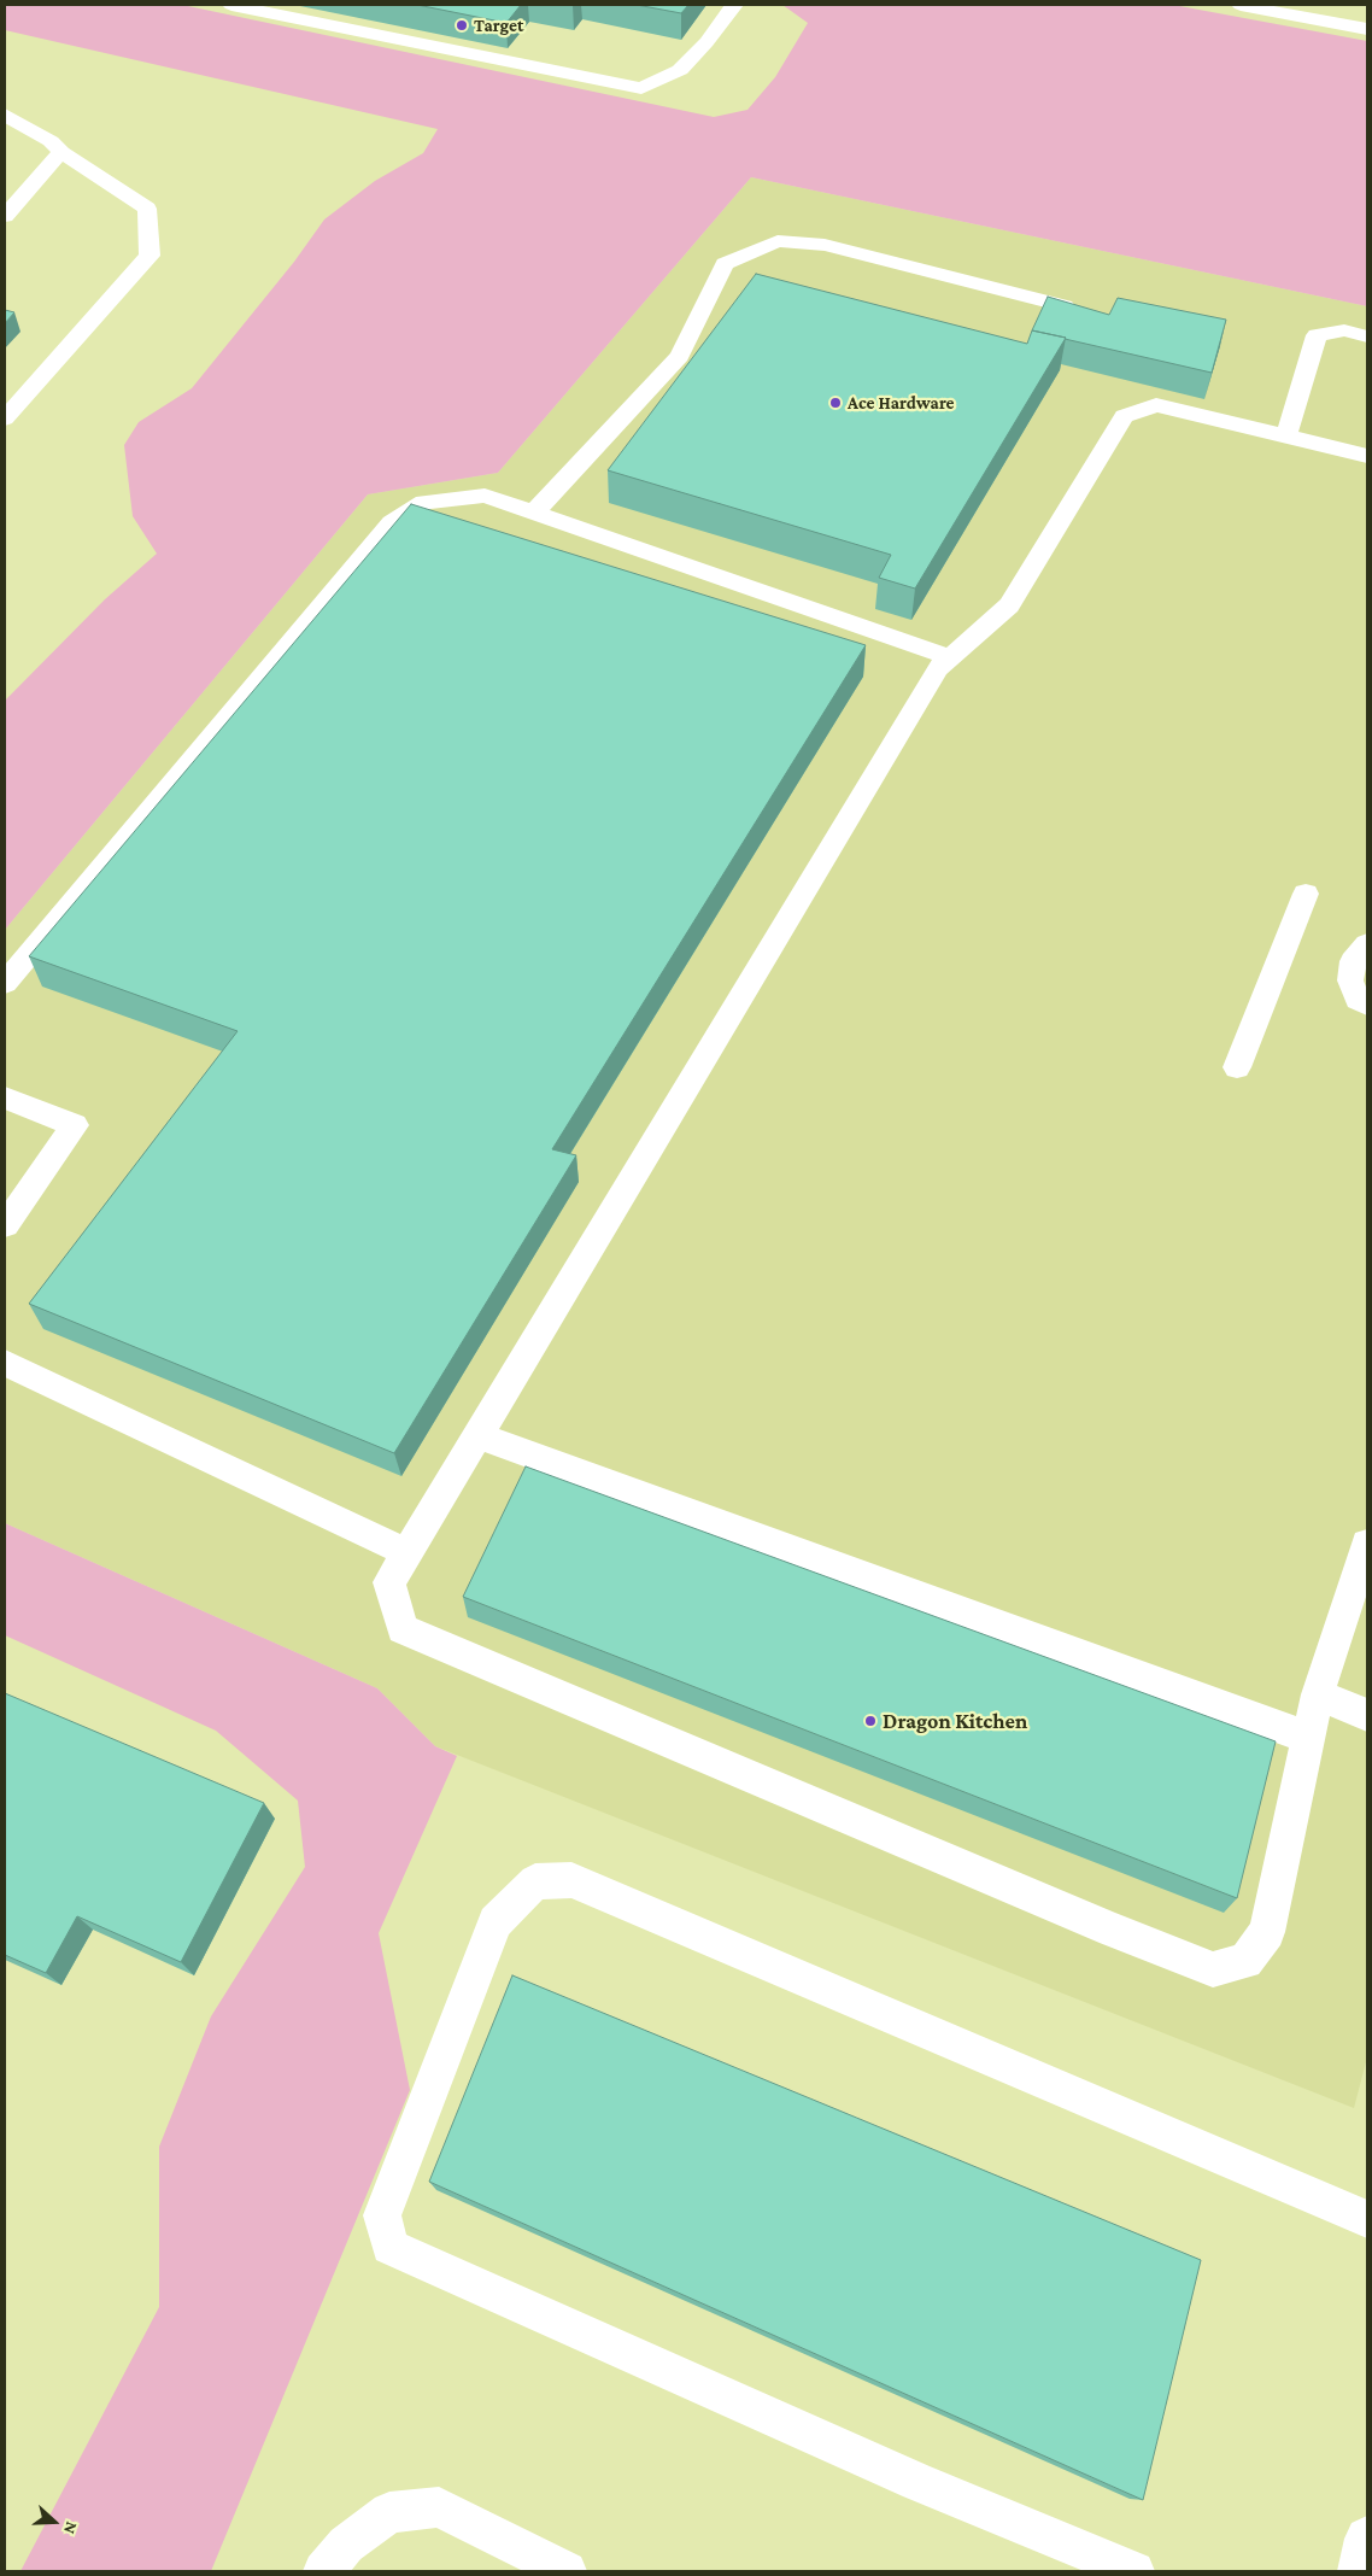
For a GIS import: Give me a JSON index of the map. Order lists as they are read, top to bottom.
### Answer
{
  "places": ["Target", "Ace Hardware", "Dragon Kitchen"],
  "north": "right"
}
